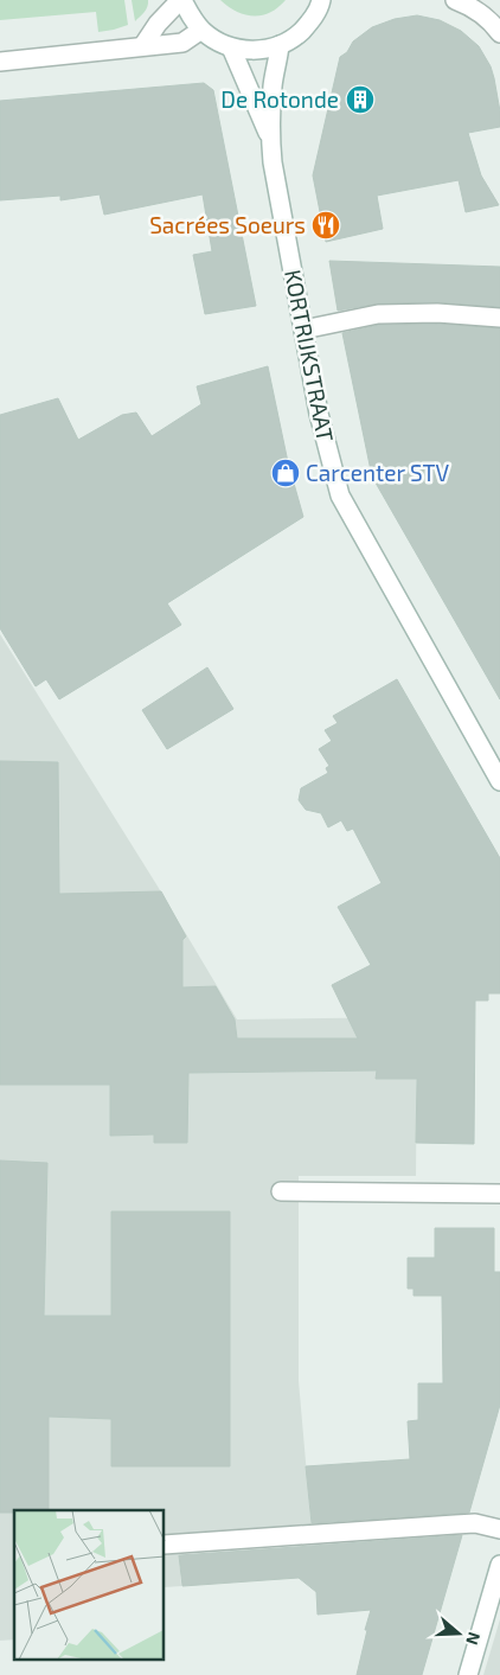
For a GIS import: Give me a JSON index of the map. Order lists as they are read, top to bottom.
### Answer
{
  "streets": {
    "street": ["KORTRIJKSTRAAT"]
  },
  "places": {
    "building": ["De Rotonde"],
    "restaurant": ["Sacrées Soeurs"],
    "shop": ["Carcenter STV"]
  },
  "north": "right"
}
